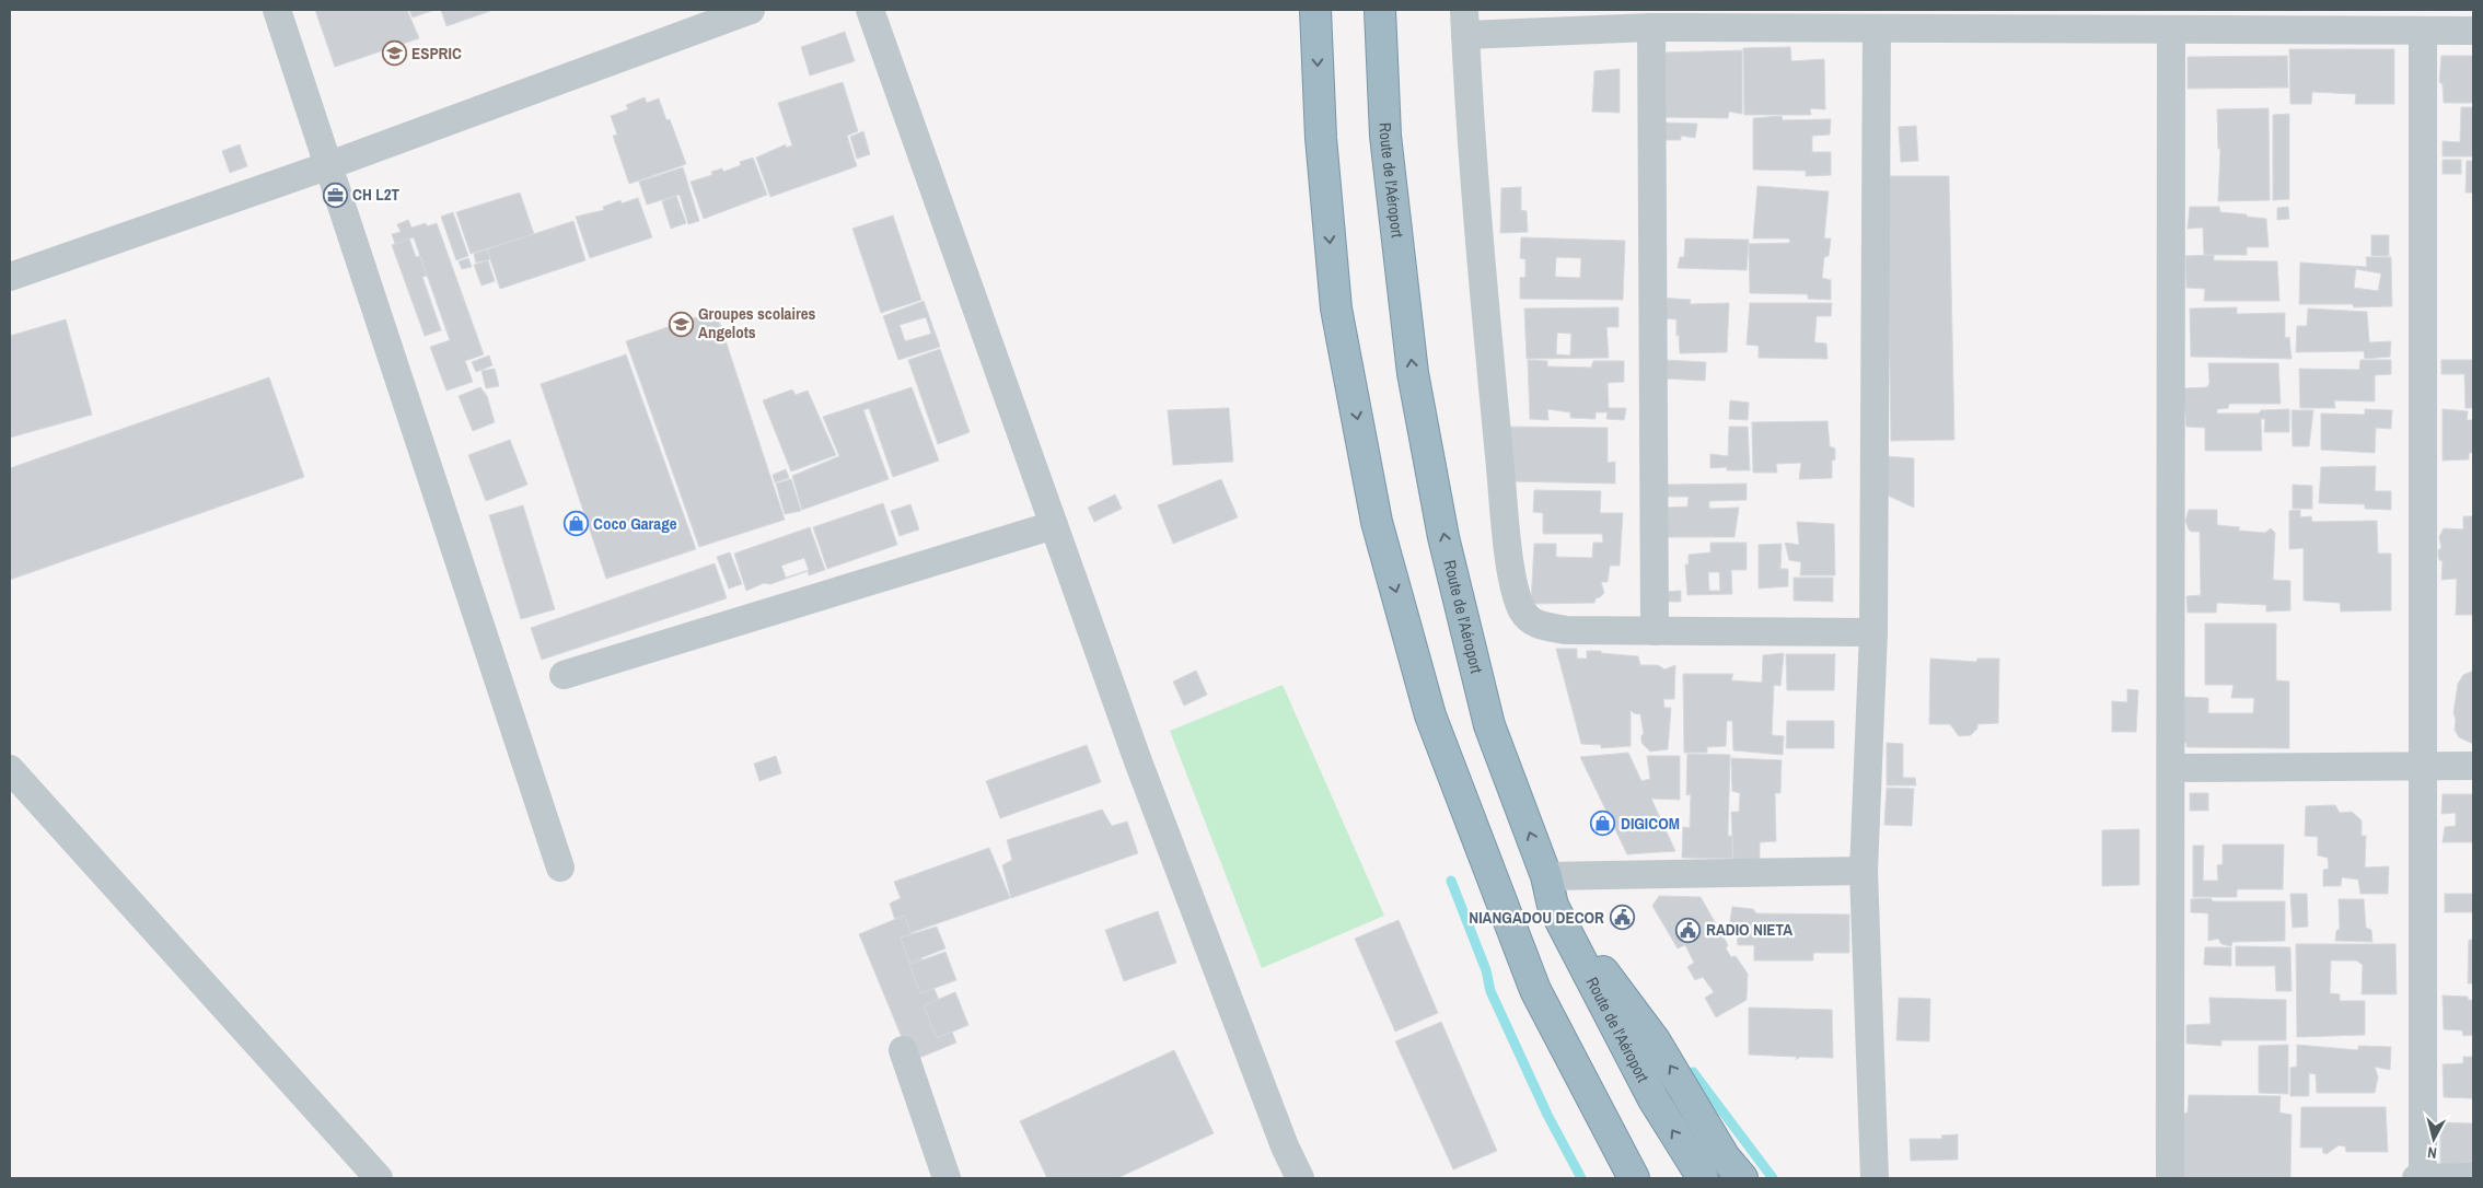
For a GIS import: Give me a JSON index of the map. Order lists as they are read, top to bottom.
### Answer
{
  "streets": {
    "highway": ["Route de l'Aéroport"]
  },
  "places": {
    "school or university": ["ESPRIC", "Groupes scolaires Angelots"],
    "office": ["CH L2T"],
    "shop": ["Coco Garage", "DIGICOM"],
    "public building": ["NIANGADOU DECOR", "RADIO NIETA"]
  },
  "north": "bottom"
}
